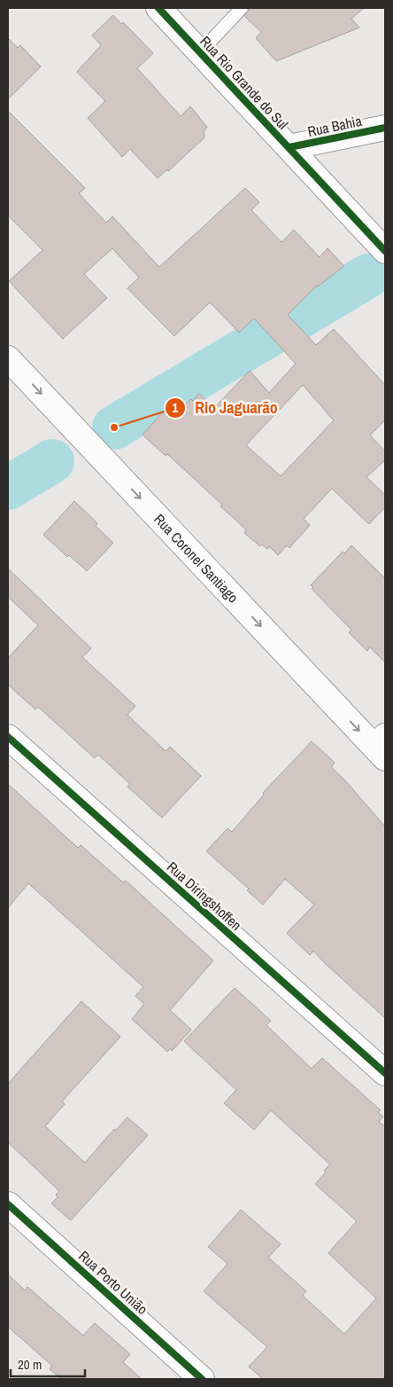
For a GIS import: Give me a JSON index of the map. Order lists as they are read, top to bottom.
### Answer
{
  "streets": {
    "street": [
      "Rua Rio Grande do Sul",
      "Rua Bahia",
      "Rua Coronel Santiago",
      "Rua Diringshoffen",
      "Rua Porto União"
    ]
  },
  "crossings": [
    ["Rua Rio Grande do Sul", "Rua Bahia"]
  ],
  "one_way": ["Rua Coronel Santiago"],
  "places": ["Rio Jaguarão"],
  "scale_bar": "20 m"
}
